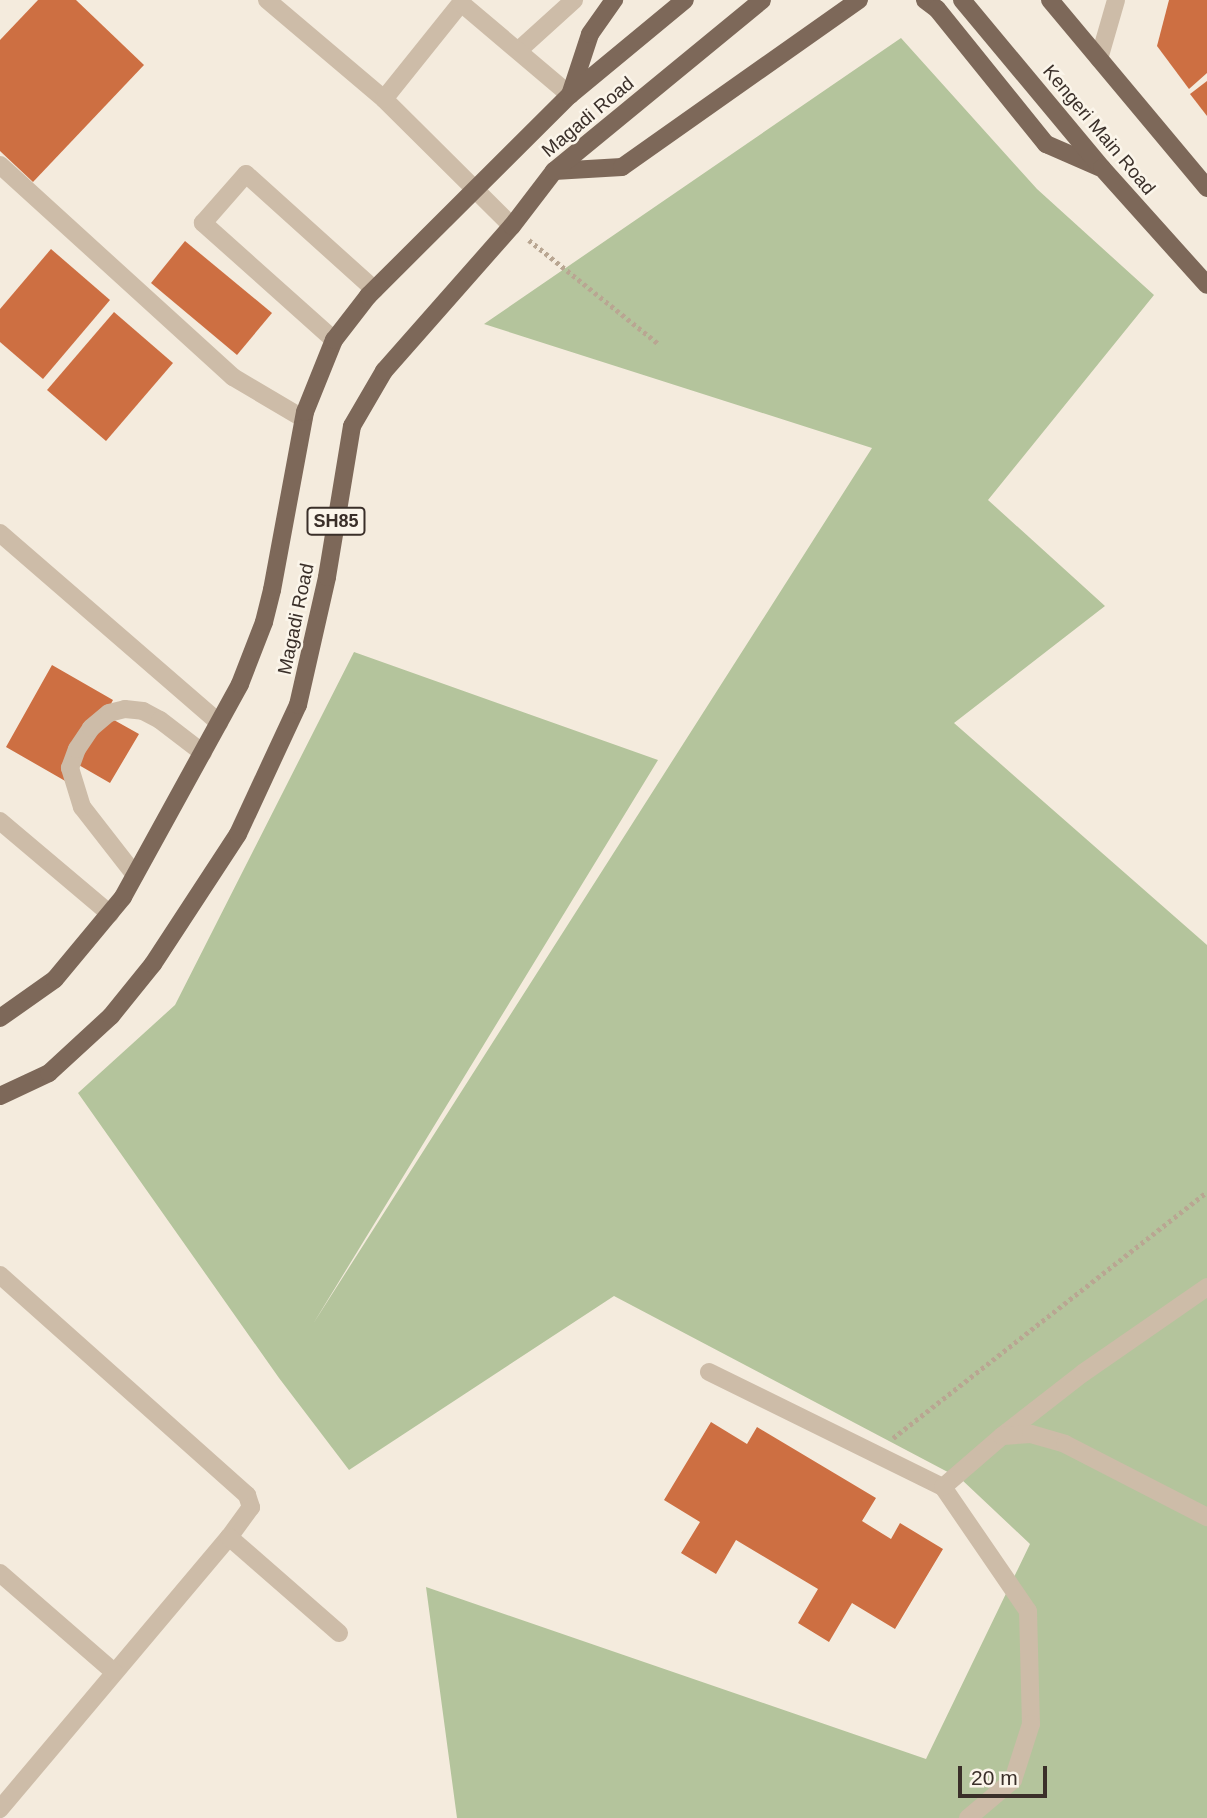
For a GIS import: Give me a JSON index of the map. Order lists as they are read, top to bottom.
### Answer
{
  "streets": {
    "main road": ["Magadi Road", "Kengeri Main Road", "SH85"]
  },
  "scale_bar": "20 m"
}
